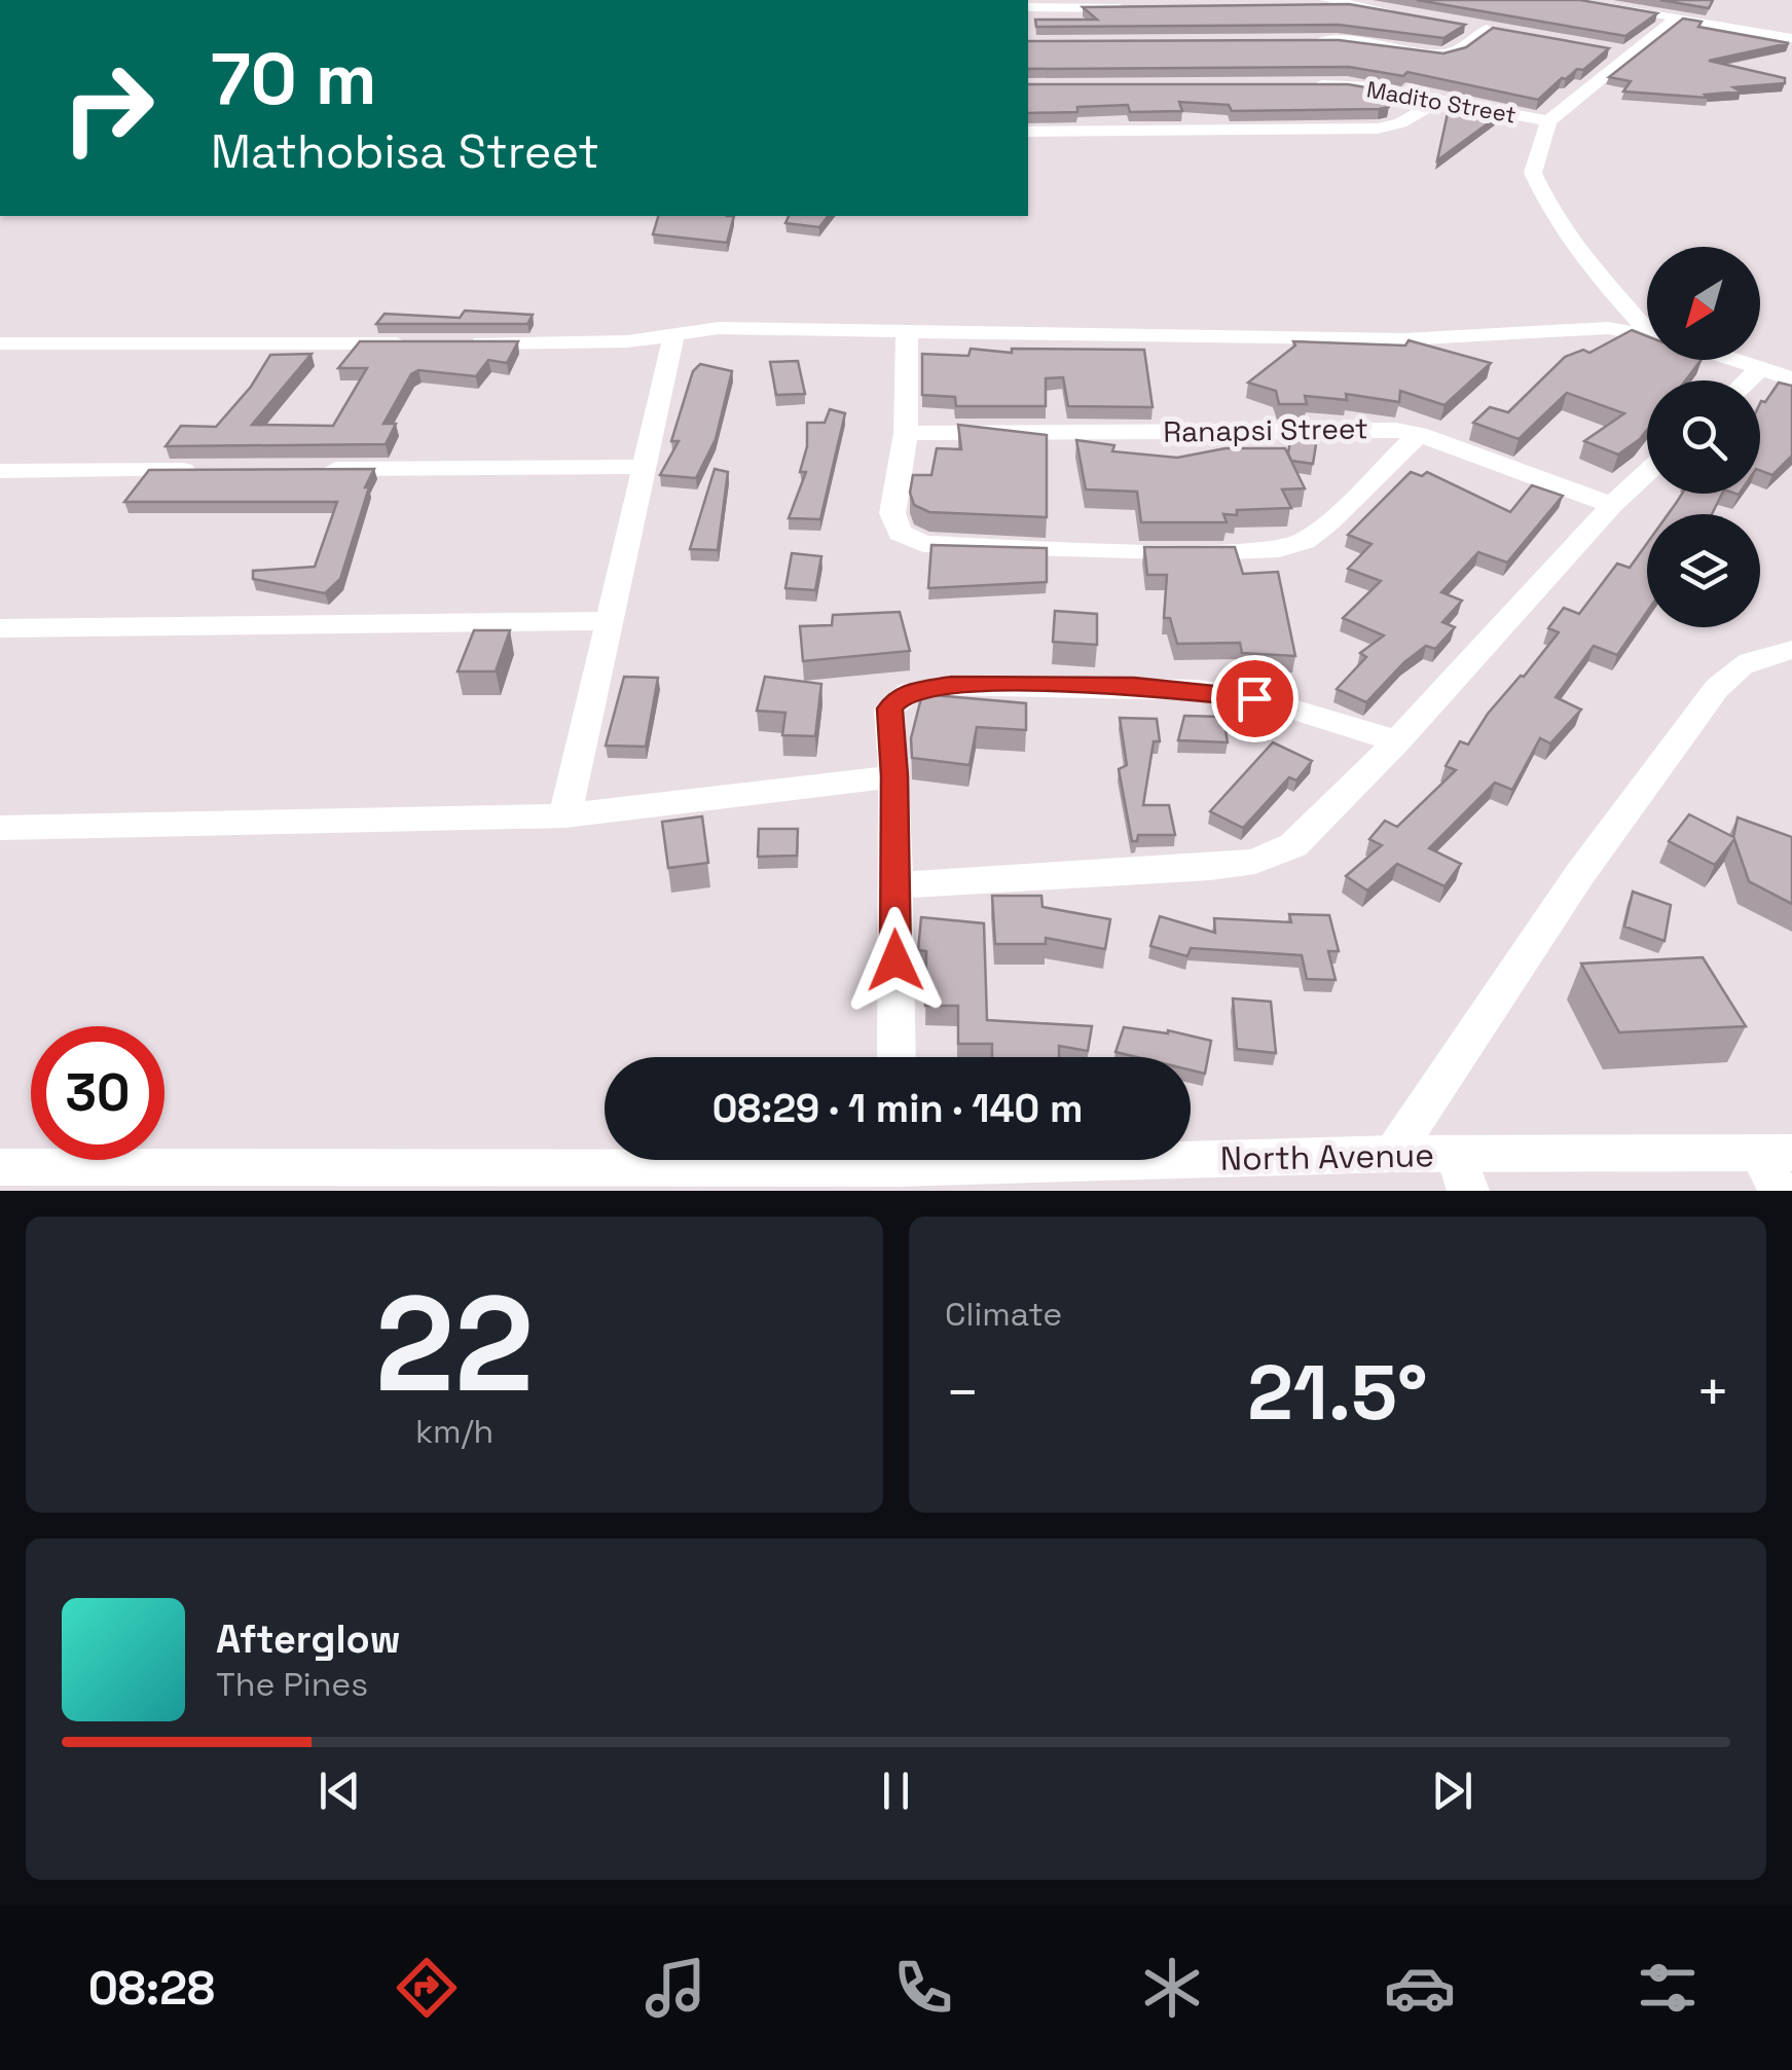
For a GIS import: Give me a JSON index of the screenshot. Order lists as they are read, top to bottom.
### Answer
{
  "streets": {
    "street": ["Madito Street", "Ranapsi Street", "North Avenue"]
  },
  "north": "bottom left",
  "page": {
    "turn": ["70 m", "Mathobisa Street"],
    "limit": "30",
    "trip": "08:29 · 1 min · 140 m",
    "tile": [
      ["22", "km/h"],
      "Climate"
    ],
    "heat": ["−", "21.5°", "+"],
    "song": ["Afterglow", "The Pines"],
    "tabs": "08:28"
  }
}
